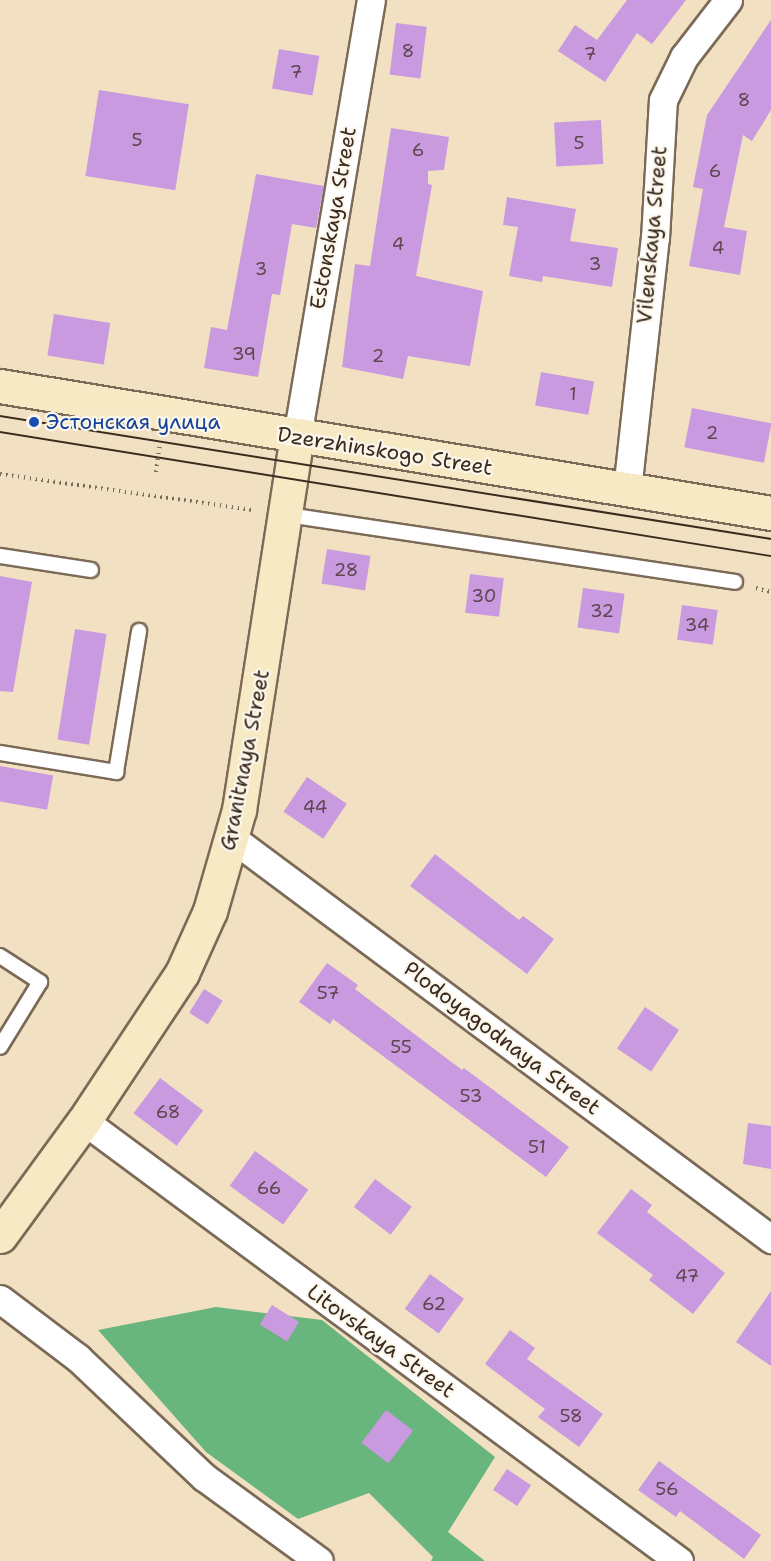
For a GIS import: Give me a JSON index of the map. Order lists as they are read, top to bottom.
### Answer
{
  "streets": {
    "street": [
      "Estonskaya Street",
      "Vilenskaya Street",
      "Dzerzhinskogo Street",
      "Granitnaya Street",
      "Plodoyagodnaya Street",
      "Litovskaya Street"
    ]
  },
  "crossings": [
    ["Estonskaya Street", "Dzerzhinskogo Street"],
    ["Estonskaya Street", "Granitnaya Street"],
    ["Vilenskaya Street", "Dzerzhinskogo Street"],
    ["Dzerzhinskogo Street", "Granitnaya Street"],
    ["Granitnaya Street", "Plodoyagodnaya Street"],
    ["Granitnaya Street", "Litovskaya Street"]
  ],
  "places": ["Эстонская улица"],
  "house_numbers": [
    "8",
    "7",
    "7",
    "8",
    "5",
    "5",
    "6",
    "6",
    "4",
    "4",
    "3",
    "3",
    "39",
    "2",
    "1",
    "2",
    "28",
    "30",
    "32",
    "34",
    "44",
    "57",
    "55",
    "53",
    "68",
    "51",
    "66",
    "47",
    "62",
    "58",
    "56"
  ]
}
